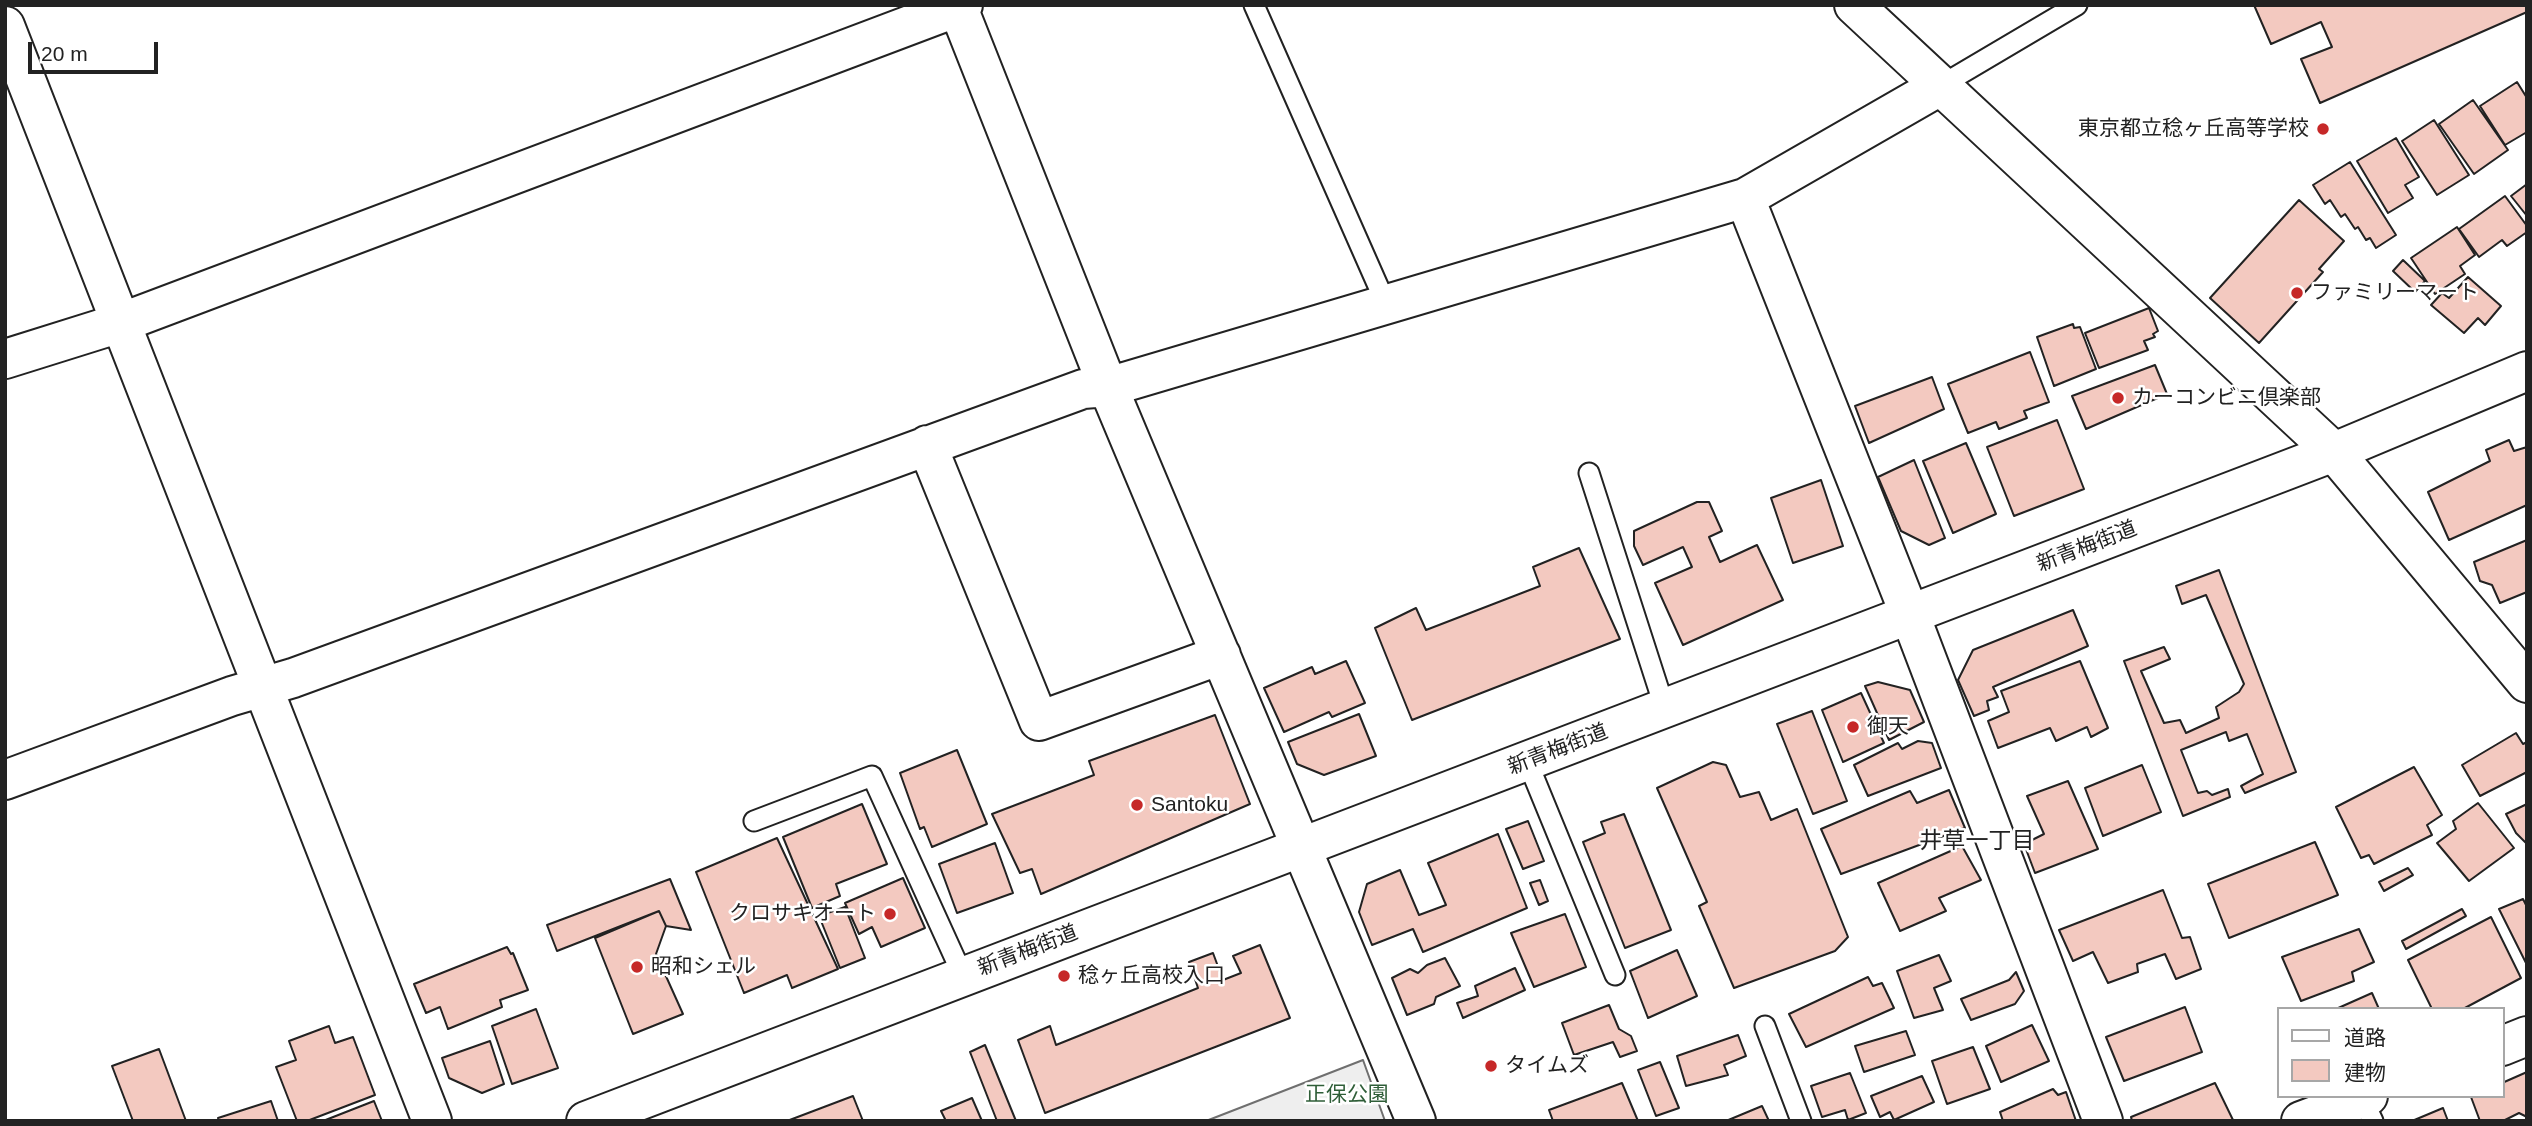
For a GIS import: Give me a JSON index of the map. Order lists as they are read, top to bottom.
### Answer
{
  "streets": {
    "street": ["新青梅街道"]
  },
  "districts": ["井草一丁目"],
  "parks": ["正保公園"],
  "places": [
    "東京都立稔ヶ丘高等学校",
    "ファミリーマート",
    "カーコンビニ倶楽部",
    "御天",
    "Santoku",
    "クロサキオート",
    "昭和シェル",
    "稔ヶ丘高校入口",
    "タイムズ"
  ],
  "legend": ["道路", "建物"],
  "scale_bar": "20 m"
}
